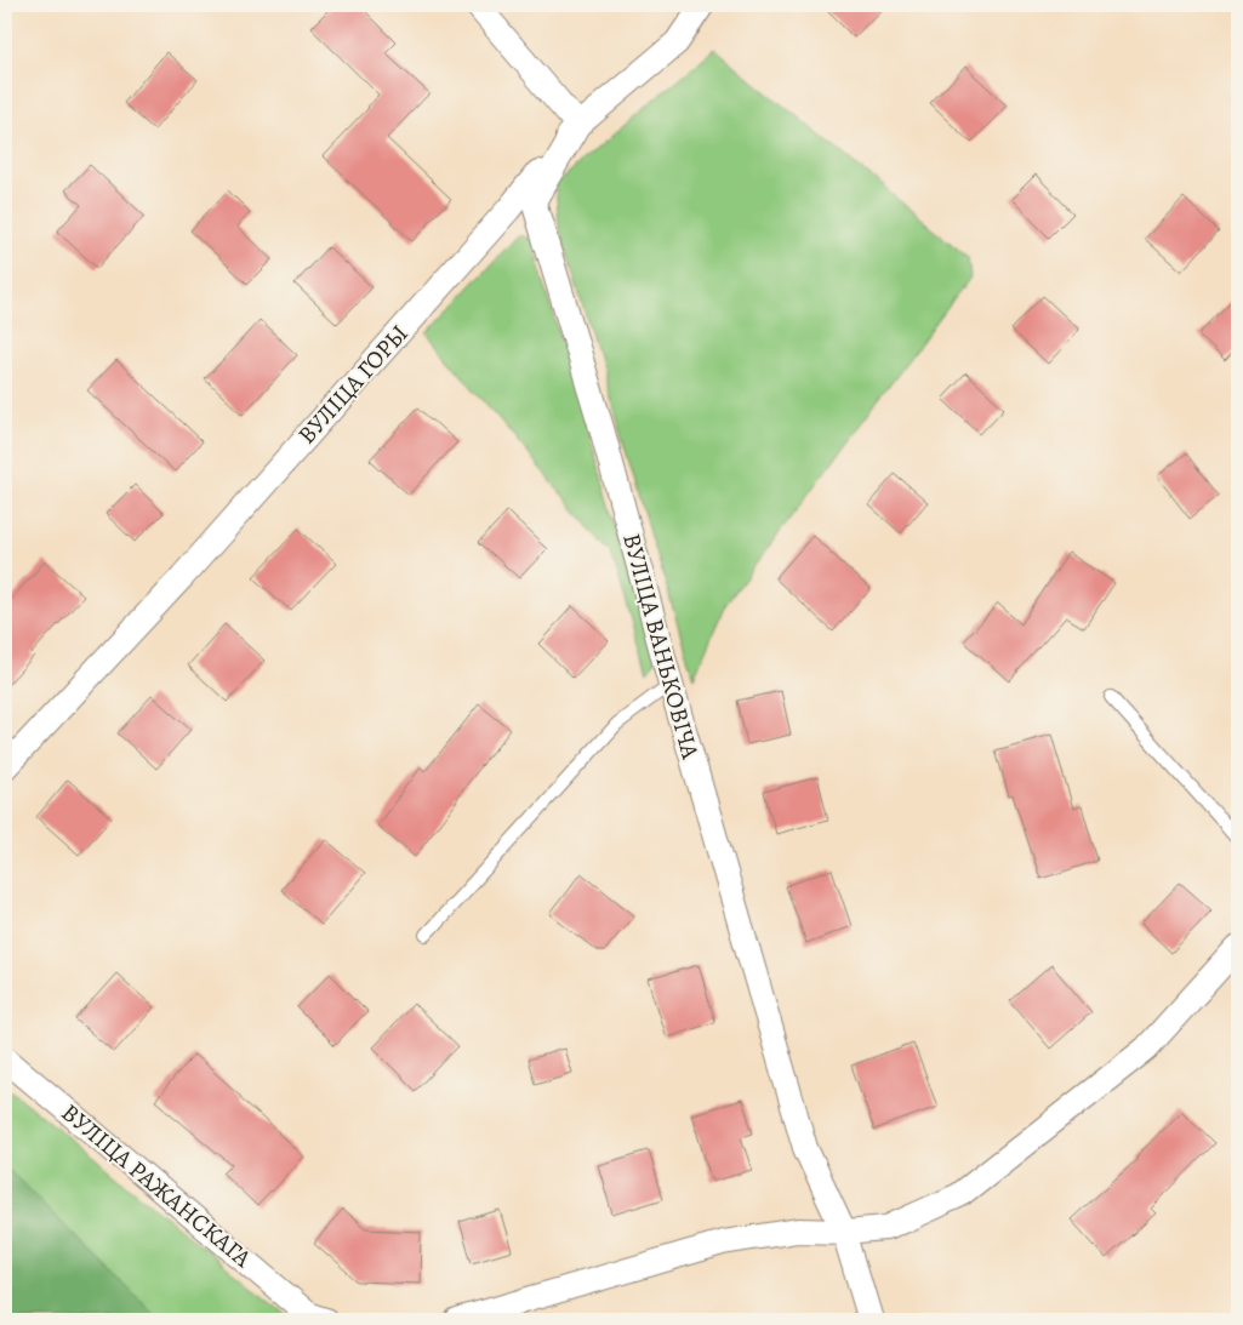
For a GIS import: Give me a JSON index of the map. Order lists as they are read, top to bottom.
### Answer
{
  "streets": {
    "street": ["ВУЛІЦА ГОРЫ", "ВУЛІЦА ВАНЬКОВІЧА", "ВУЛІЦА РАЖАНСКАГА"]
  },
  "crossings": [
    ["ВУЛІЦА ГОРЫ", "ВУЛІЦА ВАНЬКОВІЧА"]
  ]
}
